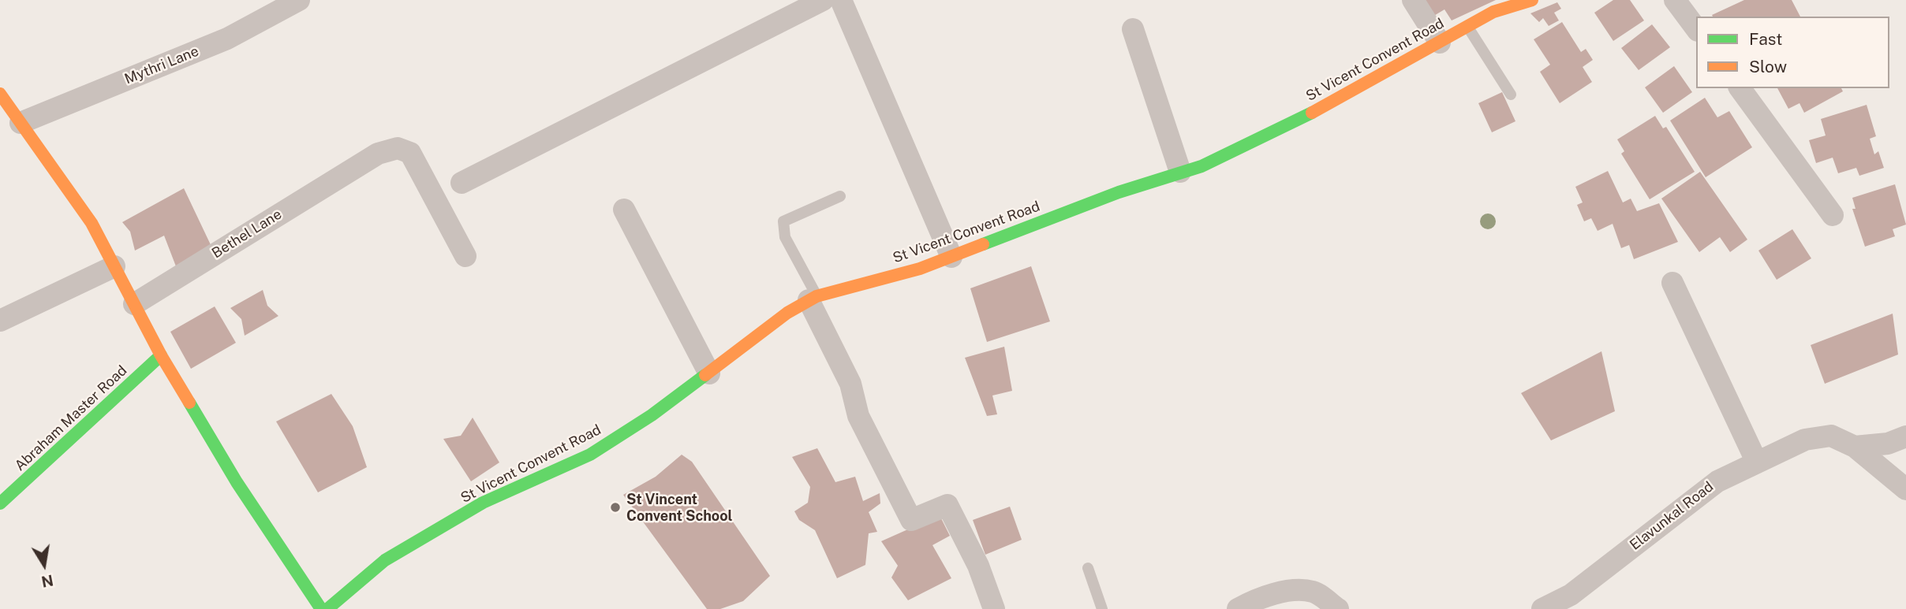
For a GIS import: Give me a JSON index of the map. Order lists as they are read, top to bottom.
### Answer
{
  "streets": {
    "street": [
      "St Vicent Convent Road",
      "Mythri Lane",
      "Bethel Lane",
      "Abraham Master Road",
      "Elavunkal Road"
    ]
  },
  "places": ["St Vincent Convent School"],
  "legend": ["Fast", "Slow"],
  "north": "bottom"
}
